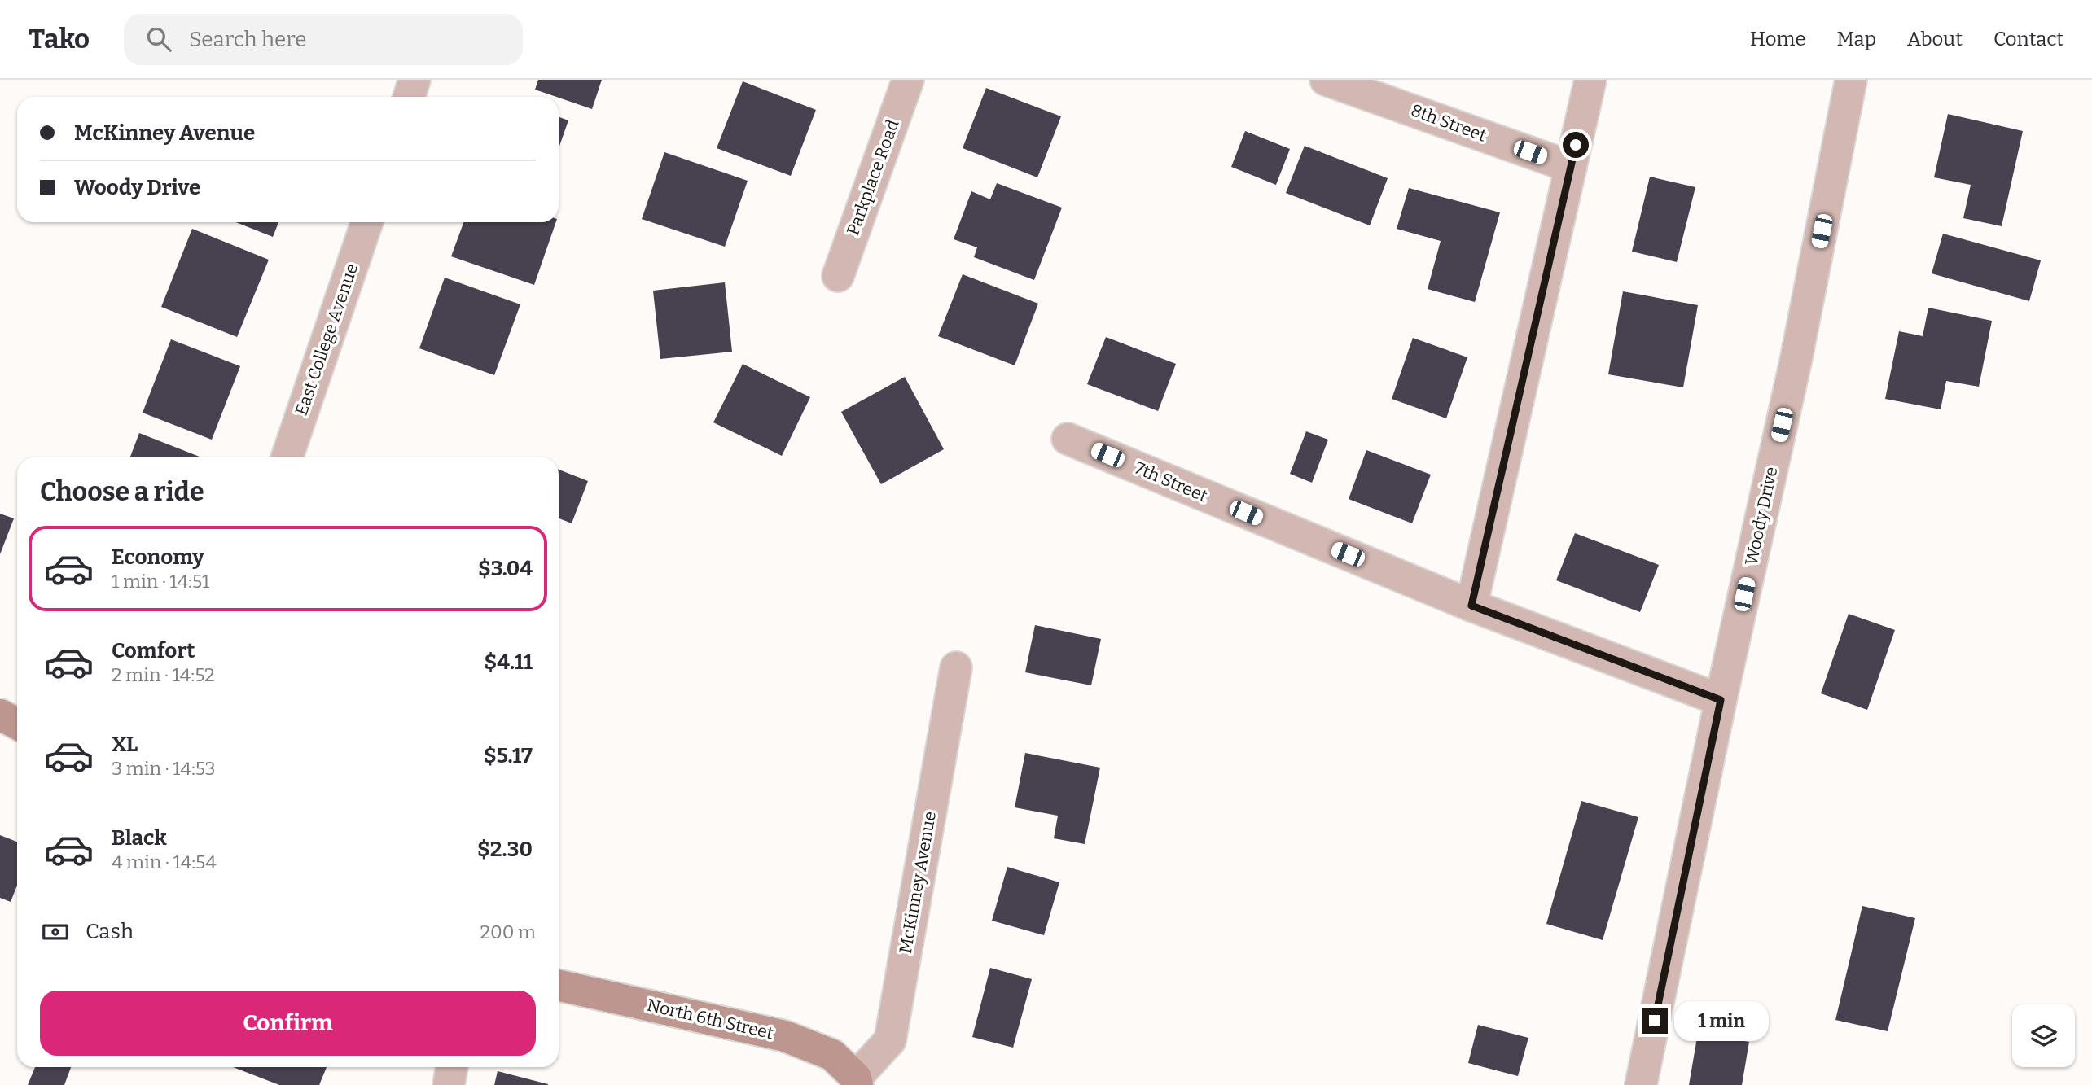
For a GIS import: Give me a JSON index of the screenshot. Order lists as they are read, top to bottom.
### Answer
{
  "streets": {
    "main road": ["North 6th Street"],
    "street": [
      "8th Street",
      "Parkplace Road",
      "East College Avenue",
      "7th Street",
      "Woody Drive",
      "McKinney Avenue"
    ]
  },
  "crossings": [
    ["7th Street", "Woody Drive"],
    ["McKinney Avenue", "North 6th Street"]
  ],
  "page": {
    "header": "Tako",
    "search": "Search here",
    "nav": [
      "Home",
      "Map",
      "About",
      "Contact"
    ],
    "banner": ["McKinney Avenue", "Woody Drive"],
    "heading": "Choose a ride",
    "list": [
      {
        "name": "Economy",
        "note": "1 min · 14:51",
        "value": "$3.04"
      },
      {
        "name": "Comfort",
        "note": "2 min · 14:52",
        "value": "$4.11"
      },
      {
        "name": "XL",
        "note": "3 min · 14:53",
        "value": "$5.17"
      },
      {
        "name": "Black",
        "note": "4 min · 14:54",
        "value": "$2.30"
      }
    ],
    "pay": ["Cash", "200 m"],
    "buttons": "Confirm",
    "bubble": "1 min"
  }
}
